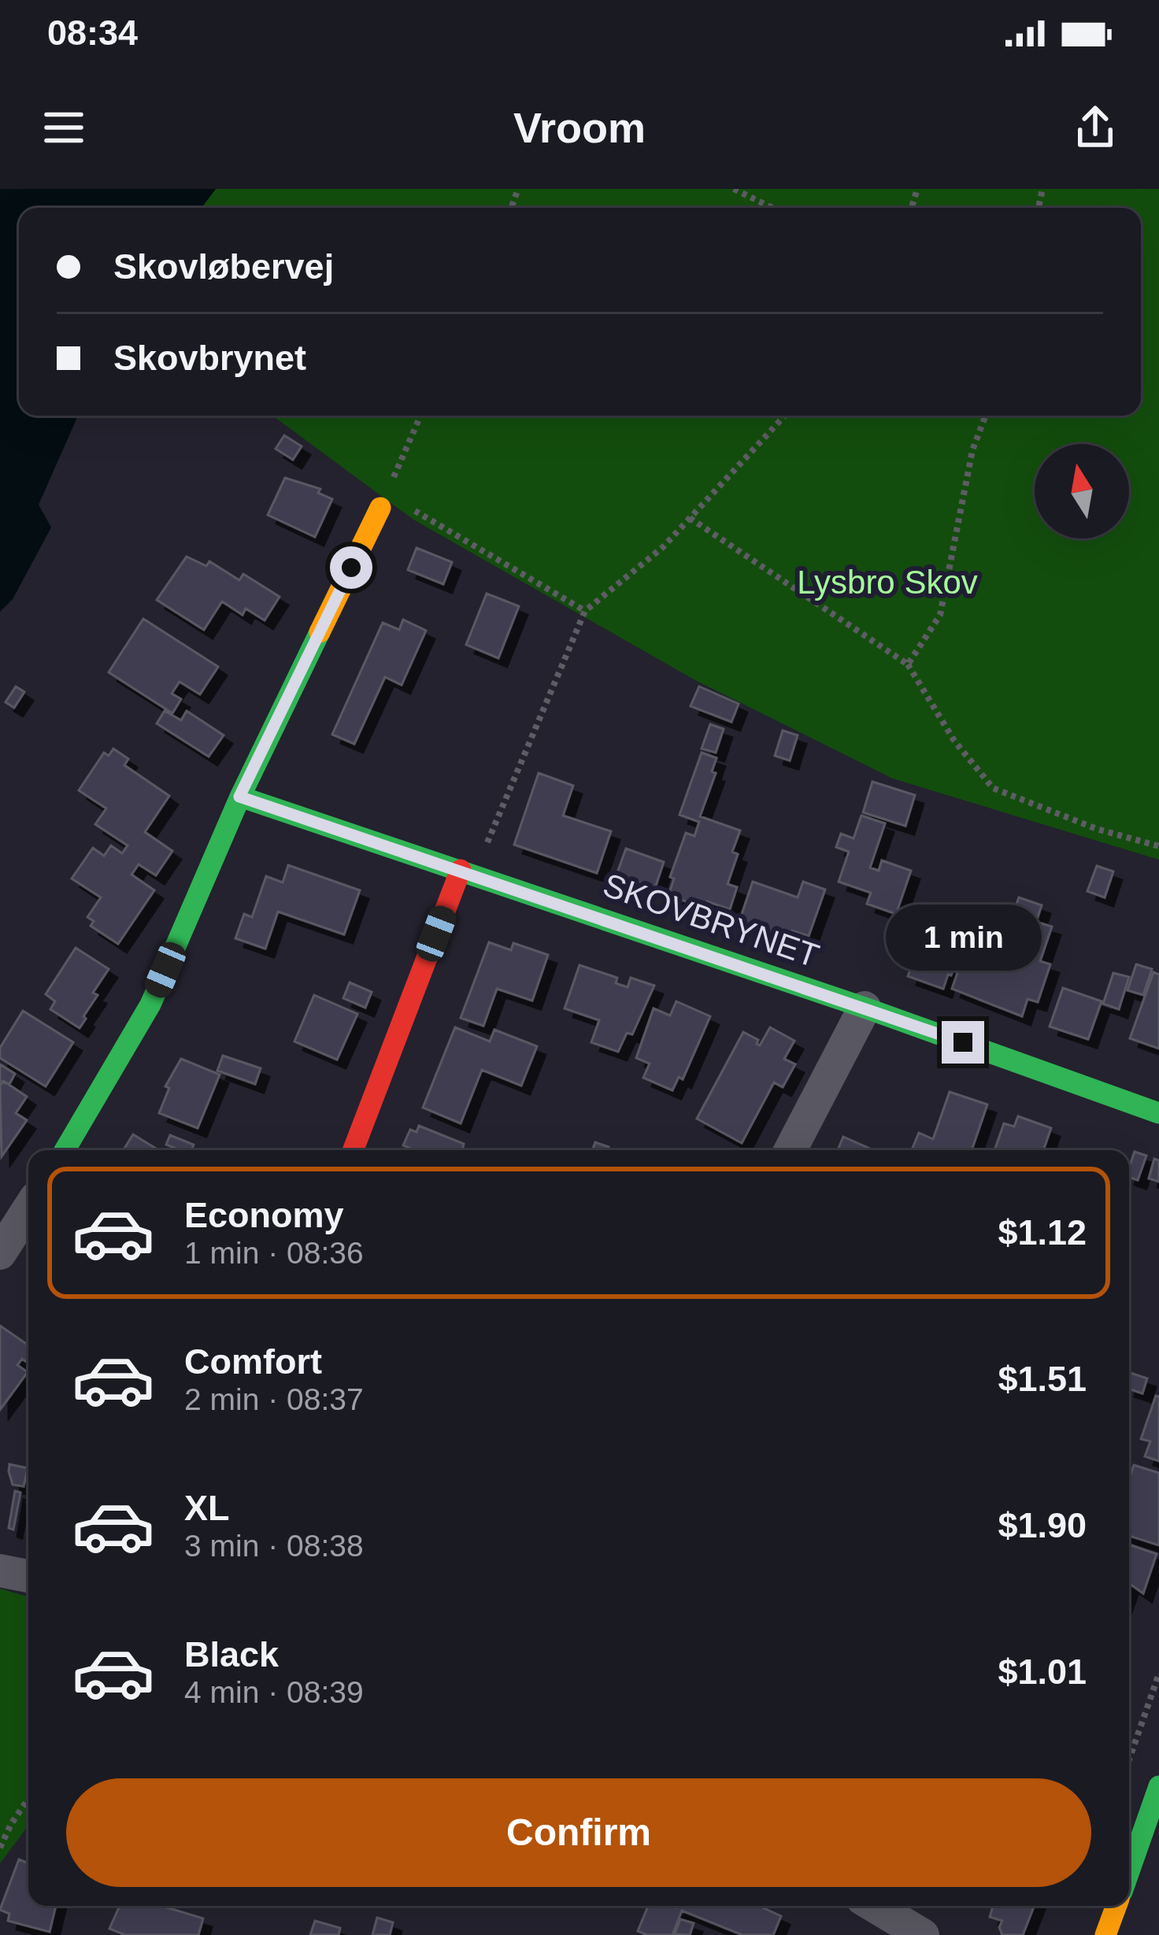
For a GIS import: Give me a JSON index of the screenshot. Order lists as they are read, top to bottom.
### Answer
{
  "streets": {
    "street": ["SKOVBRYNET"]
  },
  "parks": ["Lysbro Skov"],
  "north": "top",
  "page": {
    "status": "08:34",
    "header": "Vroom",
    "banner": ["Skovløbervej", "Skovbrynet"],
    "bubble": "1 min",
    "list": [
      {
        "name": "Economy",
        "note": "1 min · 08:36",
        "value": "$1.12"
      },
      {
        "name": "Comfort",
        "note": "2 min · 08:37",
        "value": "$1.51"
      },
      {
        "name": "XL",
        "note": "3 min · 08:38",
        "value": "$1.90"
      },
      {
        "name": "Black",
        "note": "4 min · 08:39",
        "value": "$1.01"
      }
    ],
    "buttons": "Confirm"
  }
}
